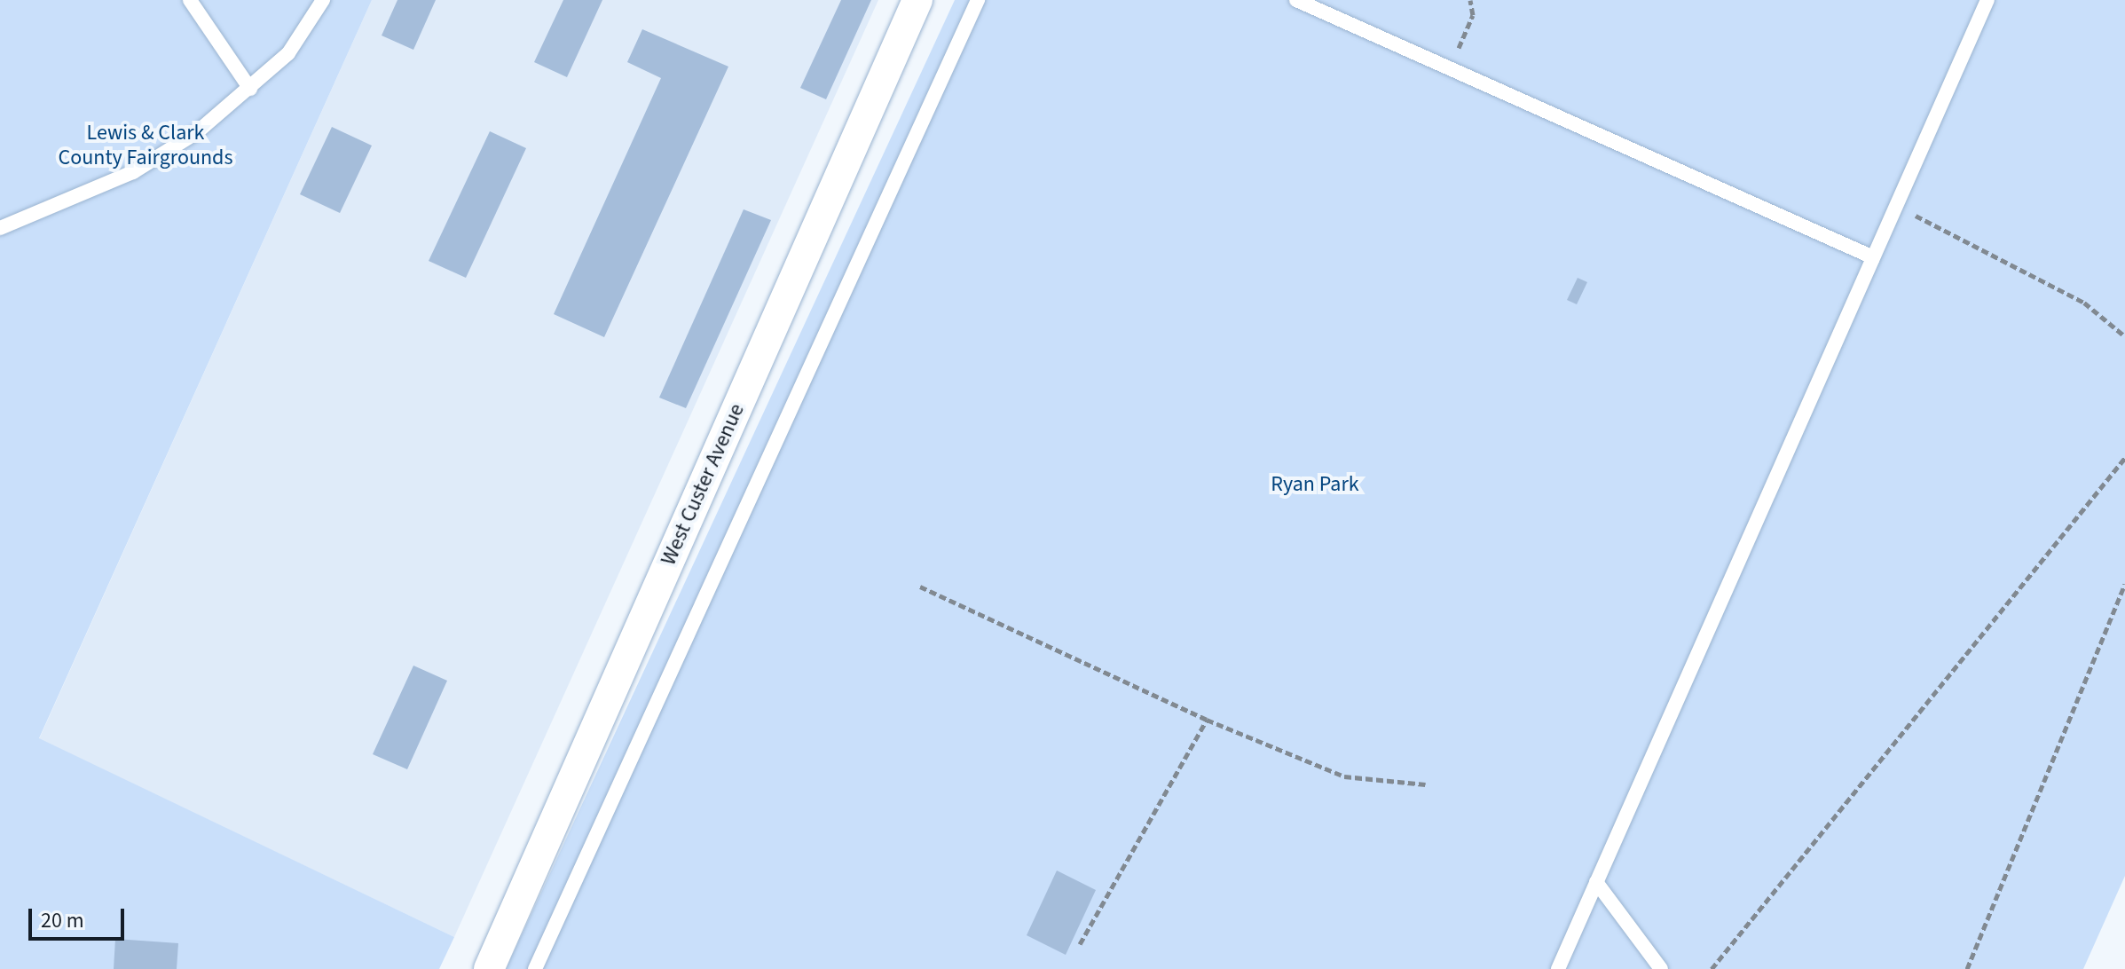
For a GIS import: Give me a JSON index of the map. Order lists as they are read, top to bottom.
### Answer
{
  "streets": {
    "street": ["West Custer Avenue"]
  },
  "parks": ["Lewis & Clark County Fairgrounds", "Ryan Park"],
  "scale_bar": "20 m"
}
